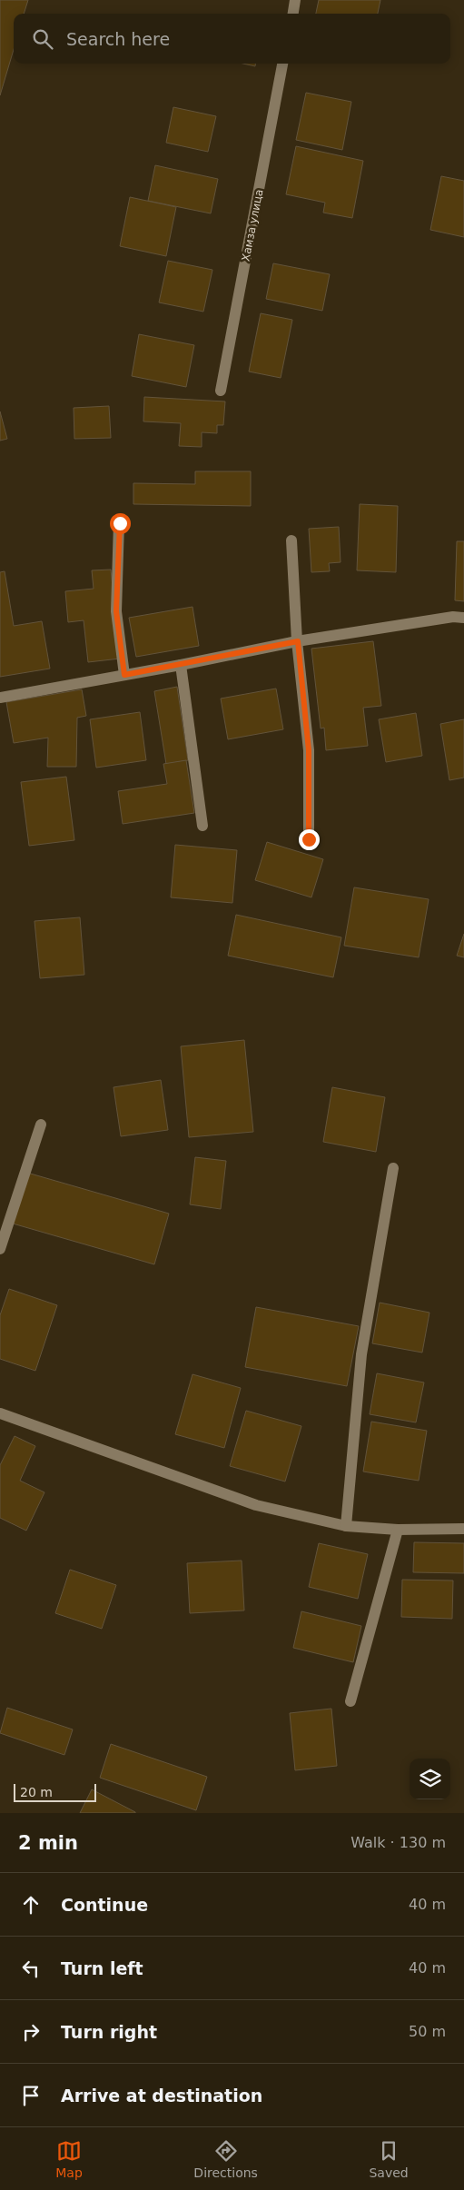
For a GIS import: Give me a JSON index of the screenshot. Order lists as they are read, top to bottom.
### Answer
{
  "streets": {
    "street": ["Хамза улица"]
  },
  "scale_bar": "20 m",
  "page": {
    "search": "Search here",
    "scale": "20 m",
    "heading": ["2 min", "Walk · 130 m"],
    "list": [
      ["Continue", "40 m"],
      ["Turn left", "40 m"],
      ["Turn right", "50 m"],
      "Arrive at destination"
    ],
    "nav": ["Map", "Directions", "Saved"]
  }
}
